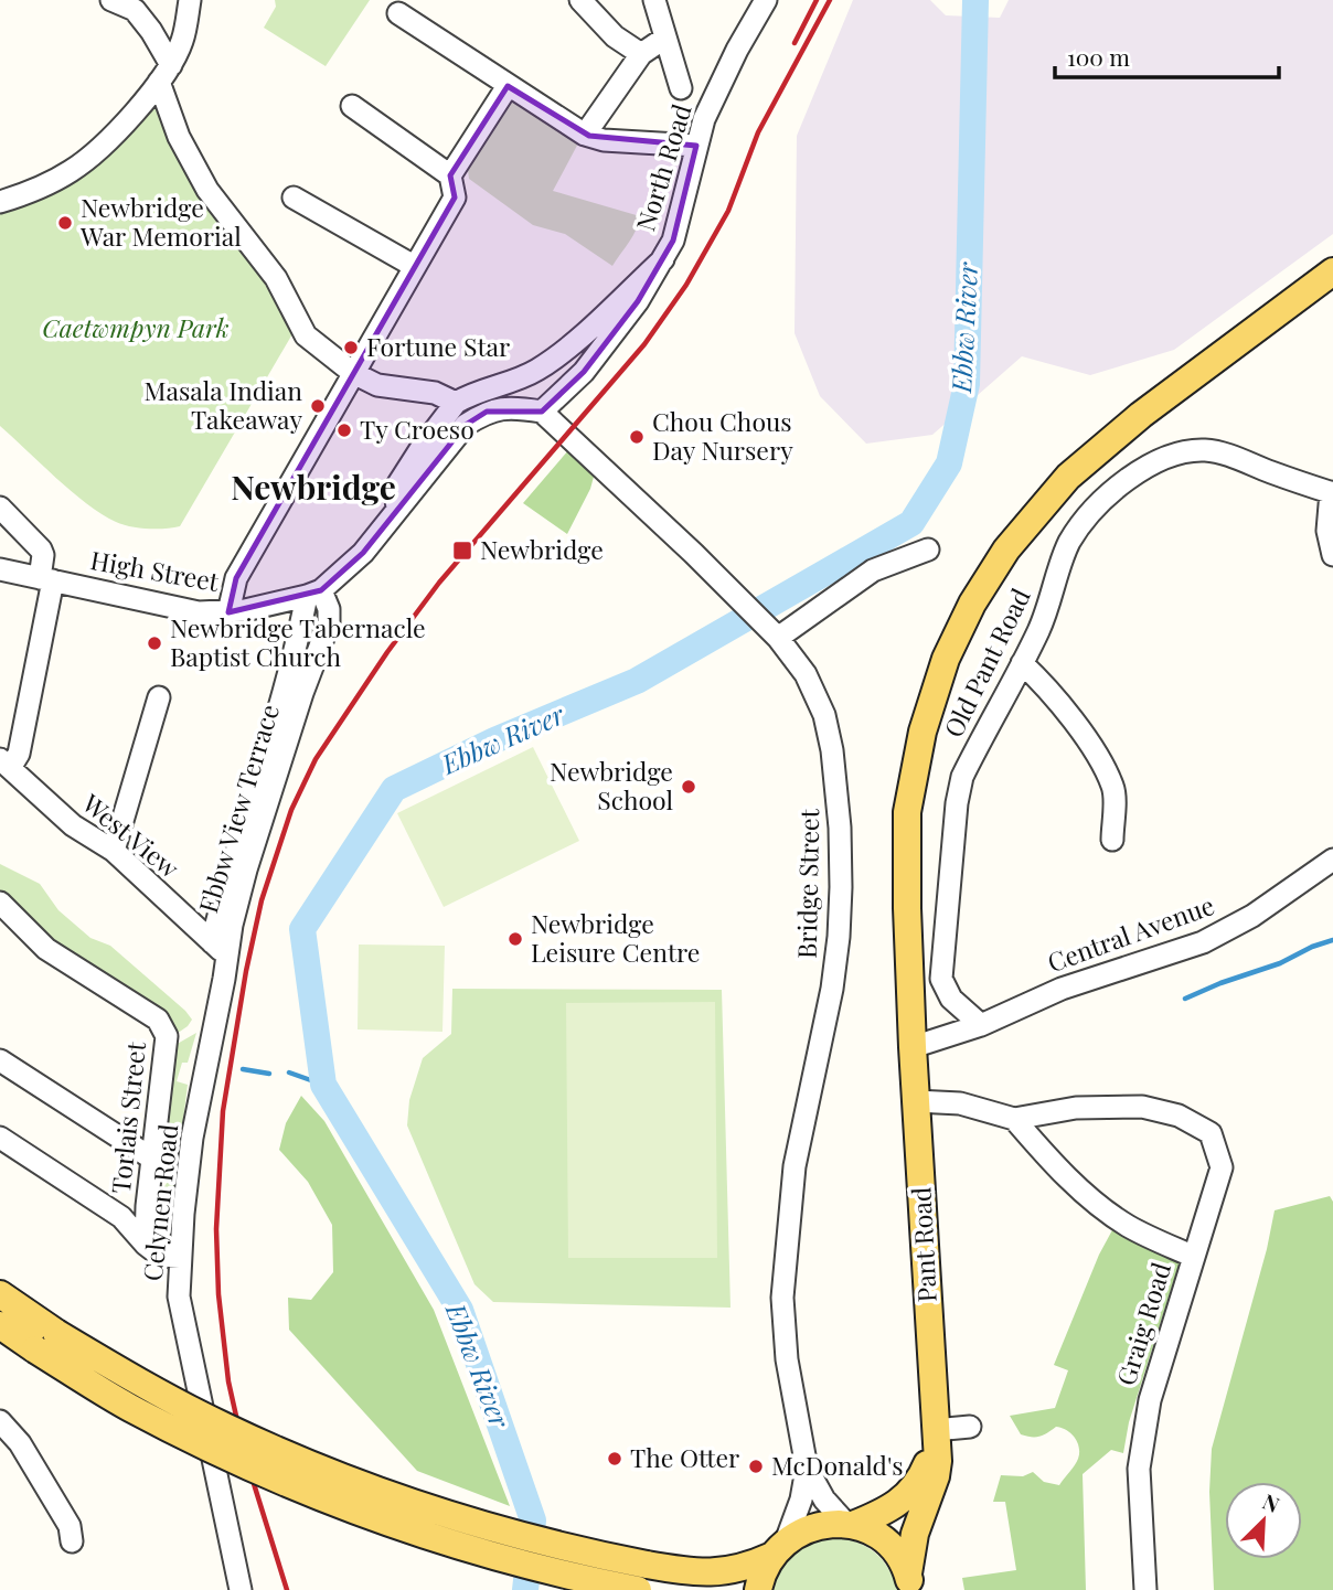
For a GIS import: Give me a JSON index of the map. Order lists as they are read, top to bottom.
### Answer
{
  "streets": {
    "main road": ["Pant Road"],
    "street": [
      "North Road",
      "High Street",
      "Old Pant Road",
      "West View",
      "Bridge Street",
      "Central Avenue",
      "Torlais Street",
      "Celynen Road",
      "Graig Road"
    ]
  },
  "crossings": [
    ["North Road", "High Street"],
    ["North Road", "Bridge Street"],
    ["High Street", "Bridge Street"],
    ["High Street", "Celynen Road"],
    ["Old Pant Road", "Central Avenue"],
    ["West View", "Celynen Road"],
    ["Bridge Street", "Pant Road"]
  ],
  "districts": ["Newbridge"],
  "water": ["Ebbw River"],
  "parks": ["Caetwmpyn Park"],
  "places": {
    "other": [
      "Newbridge War Memorial",
      "Fortune Star",
      "Masala Indian Takeaway",
      "Ty Croeso",
      "Chou Chous Day Nursery",
      "Newbridge Tabernacle Baptist Church",
      "Newbridge School",
      "Newbridge Leisure Centre",
      "The Otter",
      "McDonald's"
    ],
    "transit": ["Newbridge"]
  },
  "scale_bar": "100 m",
  "north": "top right"
}
